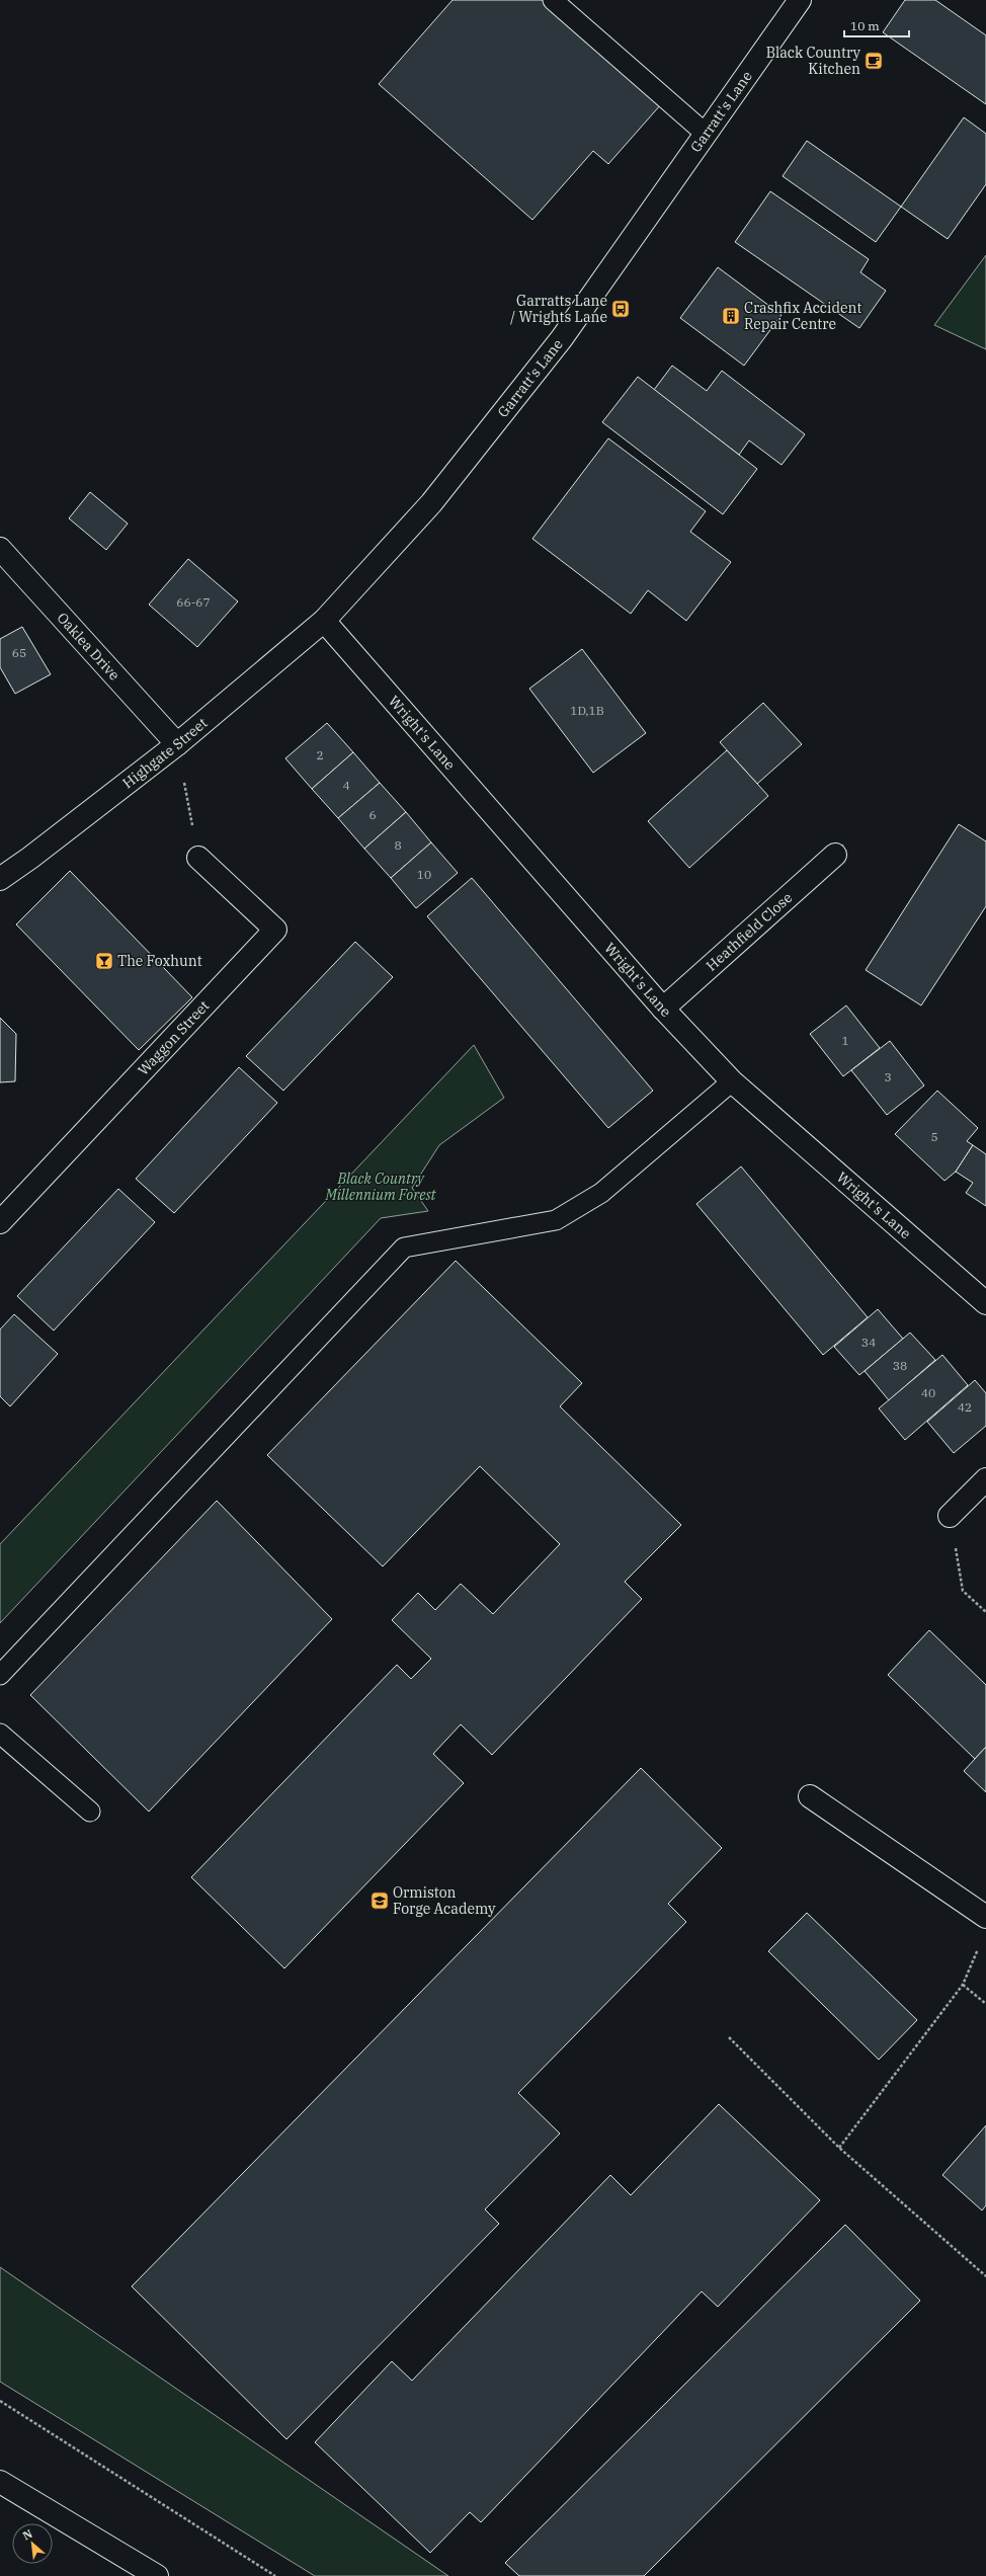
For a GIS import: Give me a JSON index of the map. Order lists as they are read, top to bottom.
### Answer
{
  "streets": {
    "street": [
      "Garratt's Lane",
      "Oaklea Drive",
      "Wright's Lane",
      "Highgate Street",
      "Heathfield Close",
      "Waggon Street"
    ]
  },
  "crossings": [
    ["Garratt's Lane", "Wright's Lane"],
    ["Garratt's Lane", "Highgate Street"],
    ["Oaklea Drive", "Highgate Street"],
    ["Wright's Lane", "Highgate Street"],
    ["Wright's Lane", "Heathfield Close"]
  ],
  "parks": ["Black Country Millennium Forest"],
  "places": {
    "cafe": ["Black Country Kitchen"],
    "bus stop": ["Garratts Lane / Wrights Lane"],
    "building": ["Crashfix Accident Repair Centre"],
    "bar": ["The Foxhunt"],
    "school or university": ["Ormiston Forge Academy"]
  },
  "house_numbers": [
    "66-67",
    "65",
    "1D,1B",
    "2",
    "4",
    "6",
    "8",
    "10",
    "1",
    "3",
    "5",
    "34",
    "38",
    "40",
    "42"
  ],
  "scale_bar": "10 m",
  "north": "top left"
}
